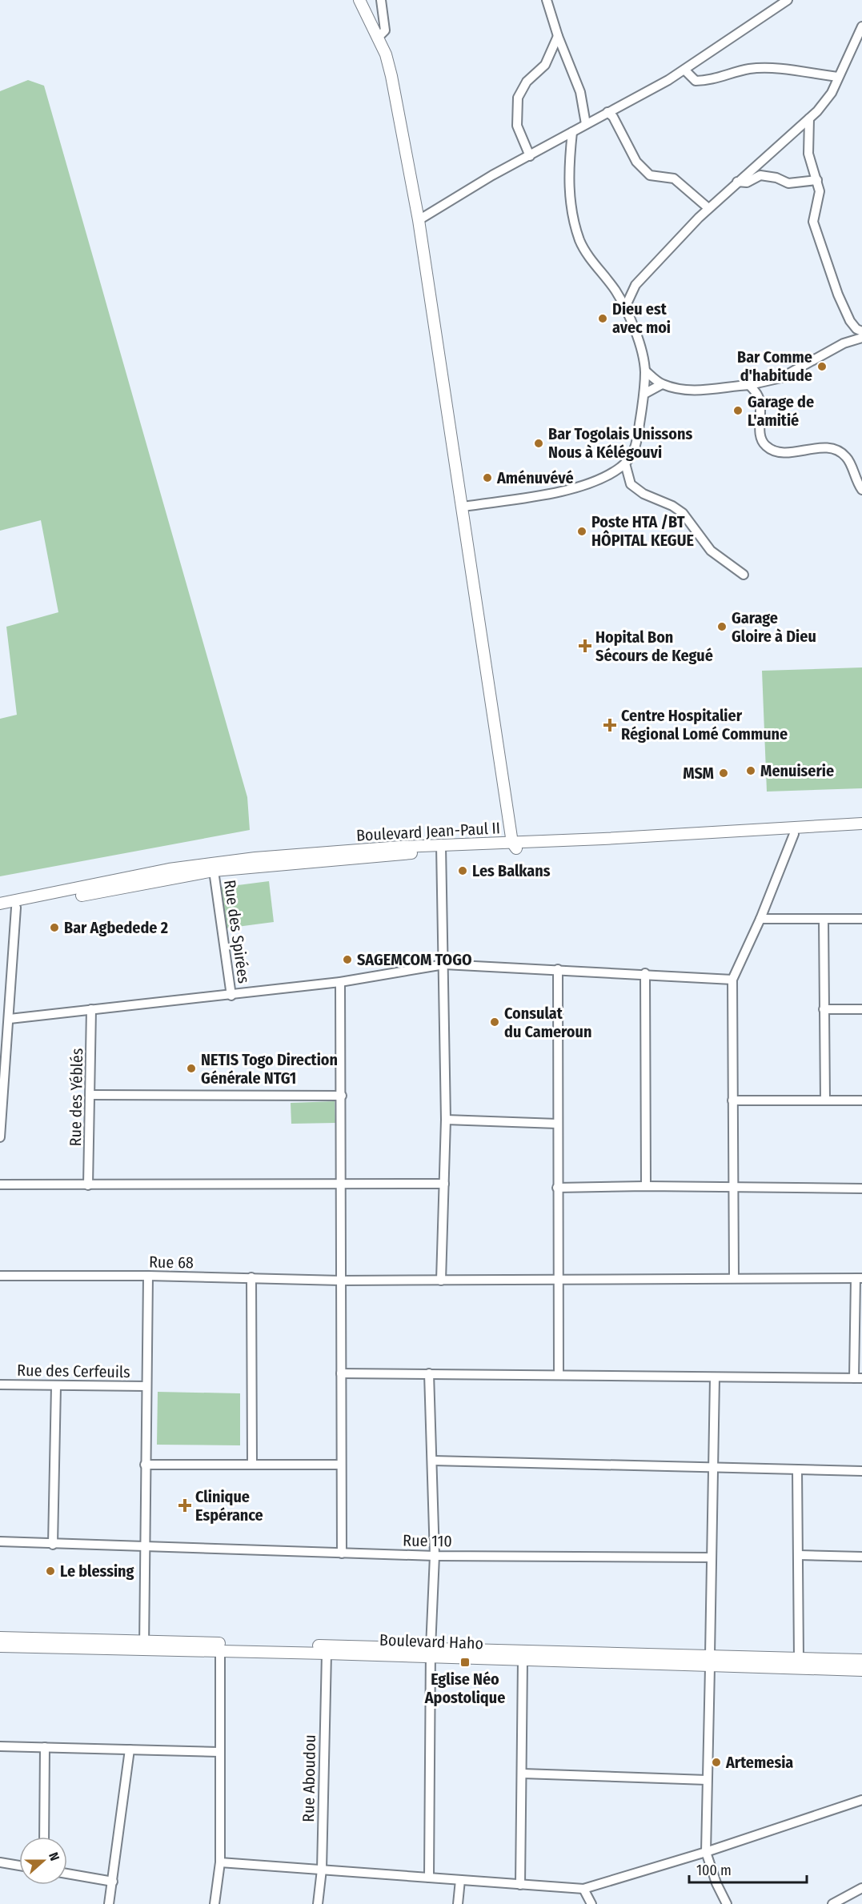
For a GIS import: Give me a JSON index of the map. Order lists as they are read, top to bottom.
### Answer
{
  "streets": {
    "main road": ["Boulevard Jean-Paul II", "Boulevard Haho"],
    "street": [
      "Rue des Spirées",
      "Rue des Yéblés",
      "Rue 68",
      "Rue des Cerfeuils",
      "Rue 110",
      "Rue Aboudou"
    ]
  },
  "crossings": [
    ["Boulevard Jean-Paul II", "Rue des Spirées"],
    ["Boulevard Haho", "Rue Aboudou"]
  ],
  "places": {
    "other": [
      "Dieu est avec moi",
      "Bar Comme d'habitude",
      "Garage de L'amitié",
      "Bar Togolais Unissons Nous à Kélégouvi",
      "Aménuvévé",
      "Poste HTA /BT HÔPITAL KEGUE",
      "Garage Gloire à Dieu",
      "Menuiserie",
      "MSM",
      "Les Balkans",
      "Bar Agbedede 2",
      "SAGEMCOM TOGO",
      "Consulat du Cameroun",
      "NETIS Togo Direction Générale NTG1",
      "Le blessing",
      "Artemesia"
    ],
    "health": ["Hopital Bon Sécours de Kegué", "Centre Hospitalier Régional Lomé Commune", "Clinique Espérance"],
    "transit": ["Eglise Néo Apostolique"]
  },
  "scale_bar": "100 m",
  "north": "right"
}
